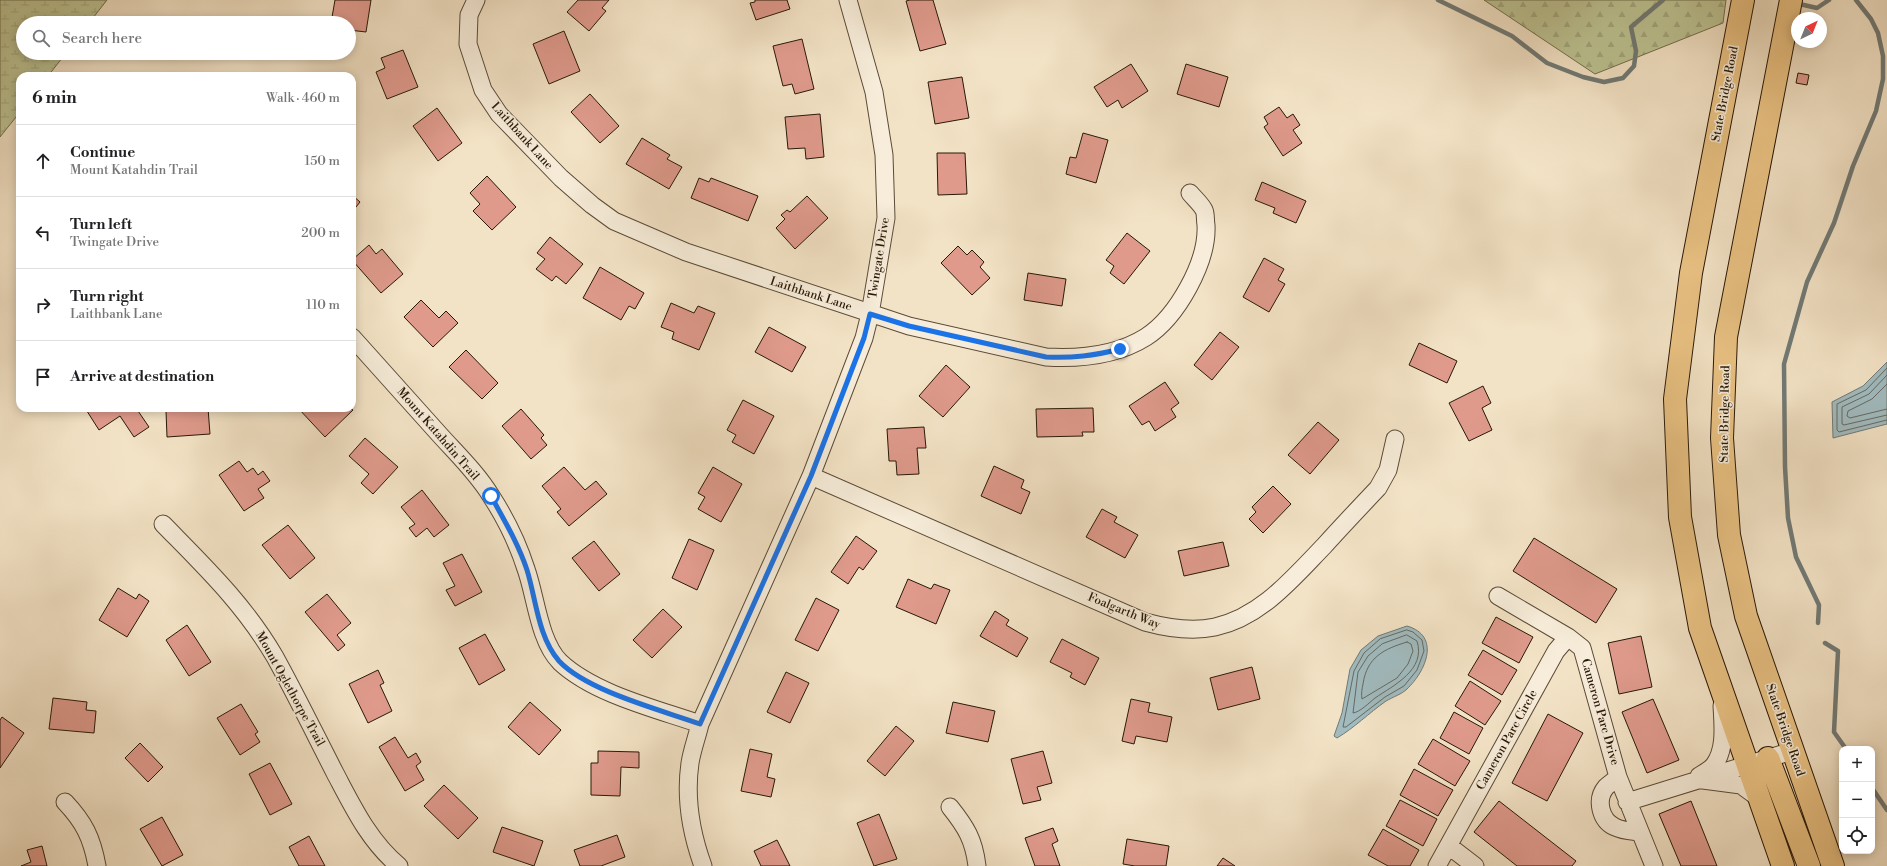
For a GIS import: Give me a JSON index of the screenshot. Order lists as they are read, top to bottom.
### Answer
{
  "streets": {
    "highway": ["State Bridge Road"],
    "street": [
      "Laithbank Lane",
      "Twingate Drive",
      "Mount Katahdin Trail",
      "Foalgarth Way",
      "Mount Oglethorpe Trail",
      "Cameron Parc Drive",
      "Cameron Parc Circle"
    ]
  },
  "crossings": [
    ["Laithbank Lane", "Twingate Drive"],
    ["Twingate Drive", "Mount Katahdin Trail"],
    ["Twingate Drive", "Foalgarth Way"],
    ["Cameron Parc Drive", "Cameron Parc Circle"]
  ],
  "north": "top right",
  "page": {
    "search": "Search here",
    "heading": ["6 min", "Walk · 460 m"],
    "list": [
      ["Continue", "Mount Katahdin Trail", "150 m"],
      ["Turn left", "Twingate Drive", "200 m"],
      ["Turn right", "Laithbank Lane", "110 m"],
      "Arrive at destination"
    ],
    "map_buttons": ["+", "−"]
  }
}
